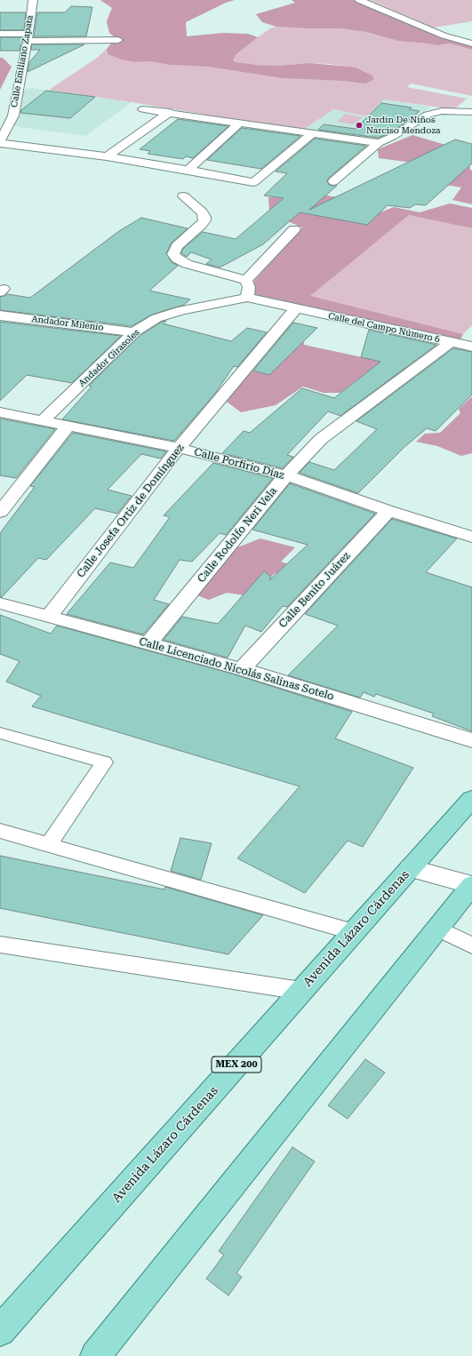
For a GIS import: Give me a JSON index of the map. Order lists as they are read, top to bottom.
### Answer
{
  "streets": {
    "main road": ["Avenida Lázaro Cárdenas", "MEX 200"],
    "street": [
      "Calle Emiliano Zapata",
      "Andador Milenio",
      "Calle del Campo Número 6",
      "Andador Girasoles",
      "Calle Porfirio Díaz",
      "Calle Josefa Ortiz de Domínguez",
      "Calle Rodolfo Neri Vela",
      "Calle Benito Juárez",
      "Calle Licenciado Nicolás Salinas Sotelo"
    ]
  },
  "crossings": [
    ["Andador Milenio", "Andador Girasoles"],
    ["Calle del Campo Número 6", "Andador Girasoles"],
    ["Calle del Campo Número 6", "Calle Josefa Ortiz de Domínguez"],
    ["Calle del Campo Número 6", "Calle Rodolfo Neri Vela"],
    ["Andador Girasoles", "Calle Porfirio Díaz"],
    ["Calle Porfirio Díaz", "Calle Josefa Ortiz de Domínguez"],
    ["Calle Porfirio Díaz", "Calle Rodolfo Neri Vela"],
    ["Calle Porfirio Díaz", "Calle Benito Juárez"],
    ["Calle Josefa Ortiz de Domínguez", "Calle Licenciado Nicolás Salinas Sotelo"],
    ["Calle Rodolfo Neri Vela", "Calle Licenciado Nicolás Salinas Sotelo"],
    ["Calle Benito Juárez", "Calle Licenciado Nicolás Salinas Sotelo"]
  ],
  "places": ["Jardin De Niños Narciso Mendoza"]
}
